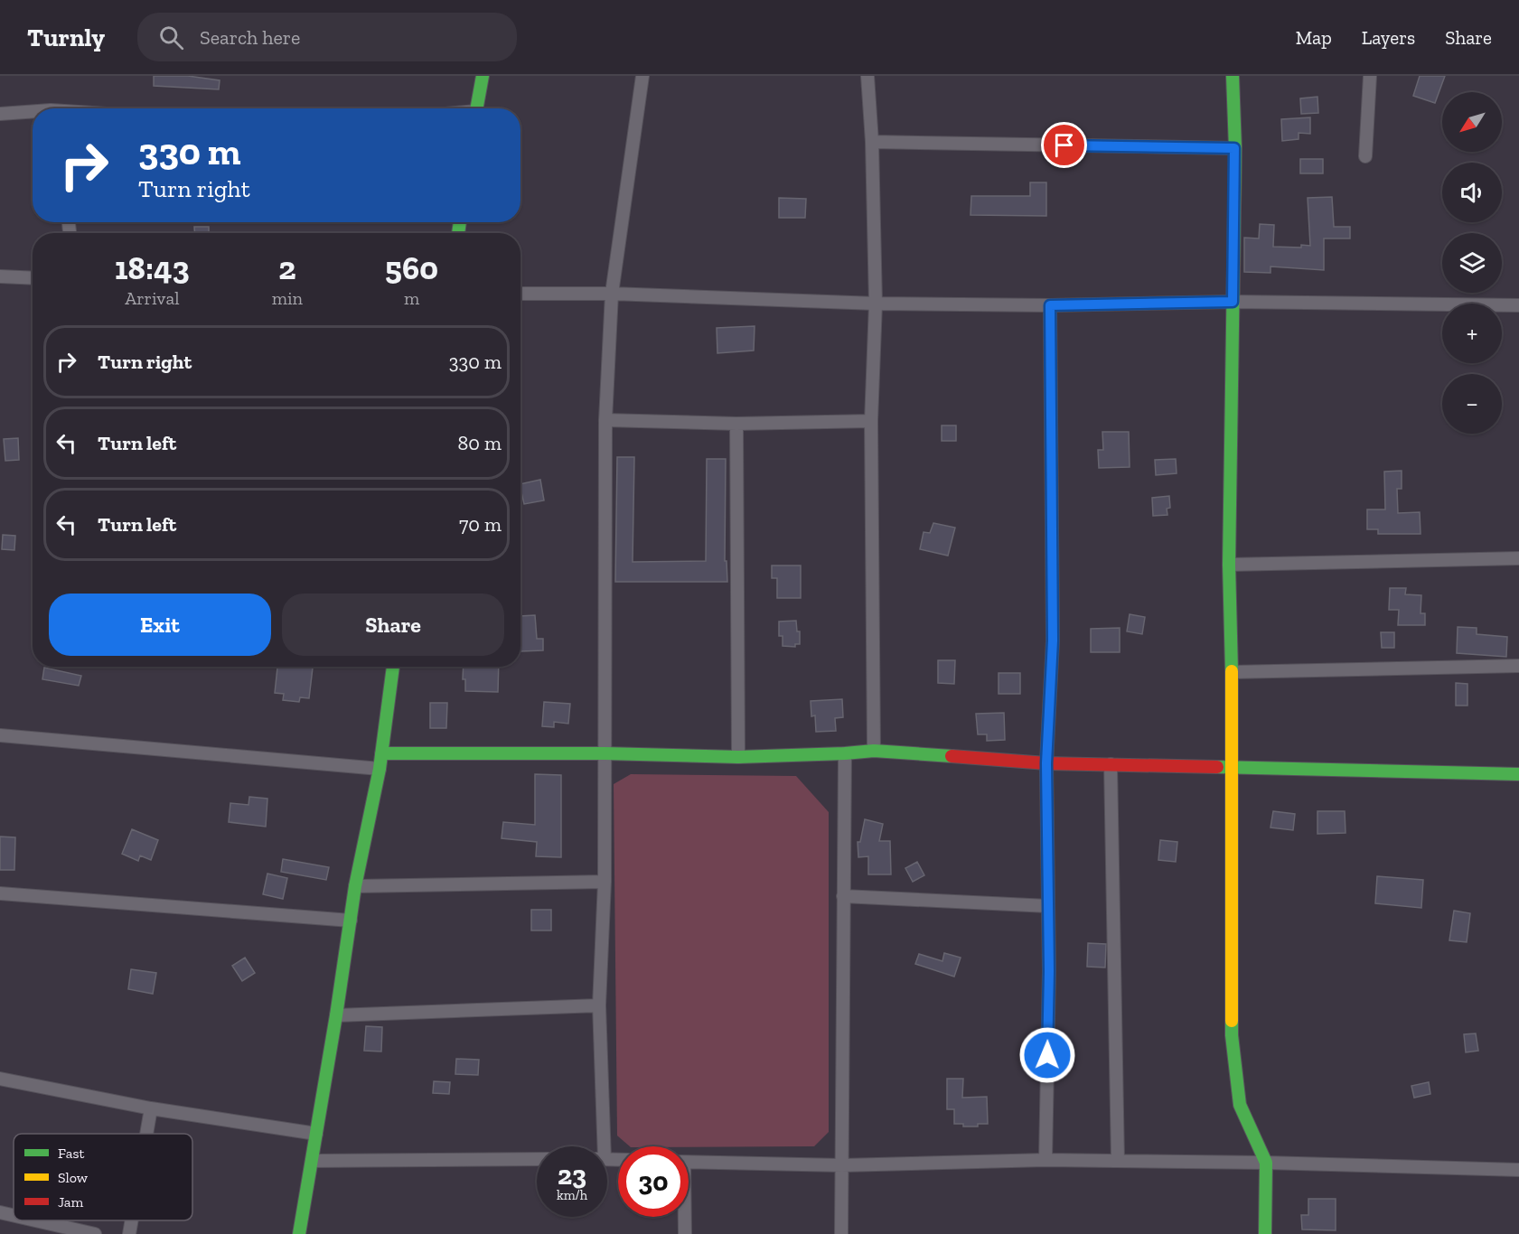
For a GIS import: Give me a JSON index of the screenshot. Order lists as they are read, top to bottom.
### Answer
{
  "legend": ["Fast", "Slow", "Jam"],
  "north": "bottom left",
  "page": {
    "header": "Turnly",
    "search": "Search here",
    "nav": ["Map", "Layers", "Share"],
    "map_buttons": ["+", "−"],
    "turn": ["330 m", "Turn right"],
    "eta": [
      "18:43",
      "Arrival",
      "2",
      "min",
      "560",
      "m"
    ],
    "list": [
      {
        "name": "Turn right",
        "value": "330 m"
      },
      {
        "name": "Turn left",
        "value": "80 m"
      },
      {
        "name": "Turn left",
        "value": "70 m"
      }
    ],
    "buttons": ["Exit", "Share"],
    "speed": "23 km/h",
    "limit": "30"
  }
}
